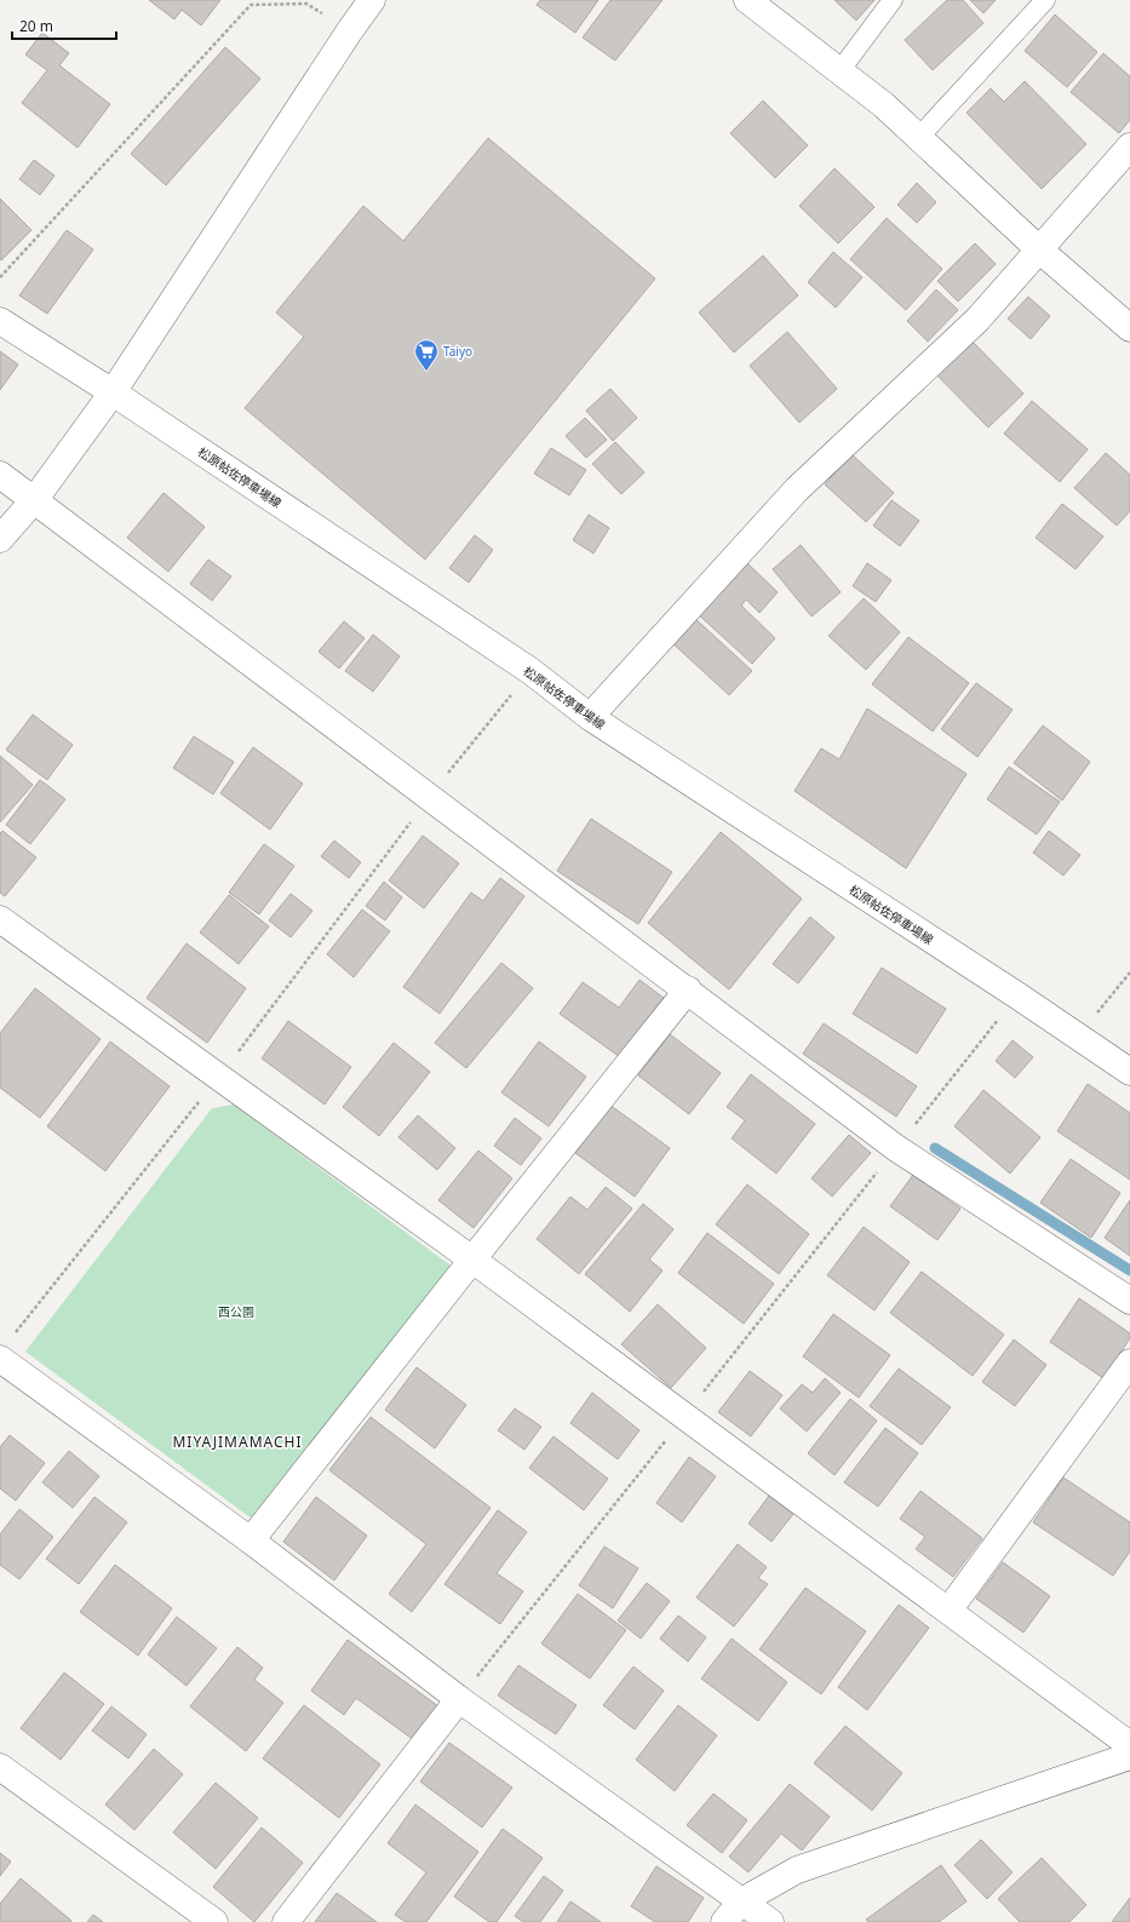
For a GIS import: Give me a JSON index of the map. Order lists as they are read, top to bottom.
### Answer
{
  "streets": {
    "street": ["松原帖佐停車場線"]
  },
  "districts": ["MIYAJIMAMACHI"],
  "parks": ["西公園"],
  "places": {
    "supermarket": ["Taiyo"]
  },
  "scale_bar": "20 m"
}
